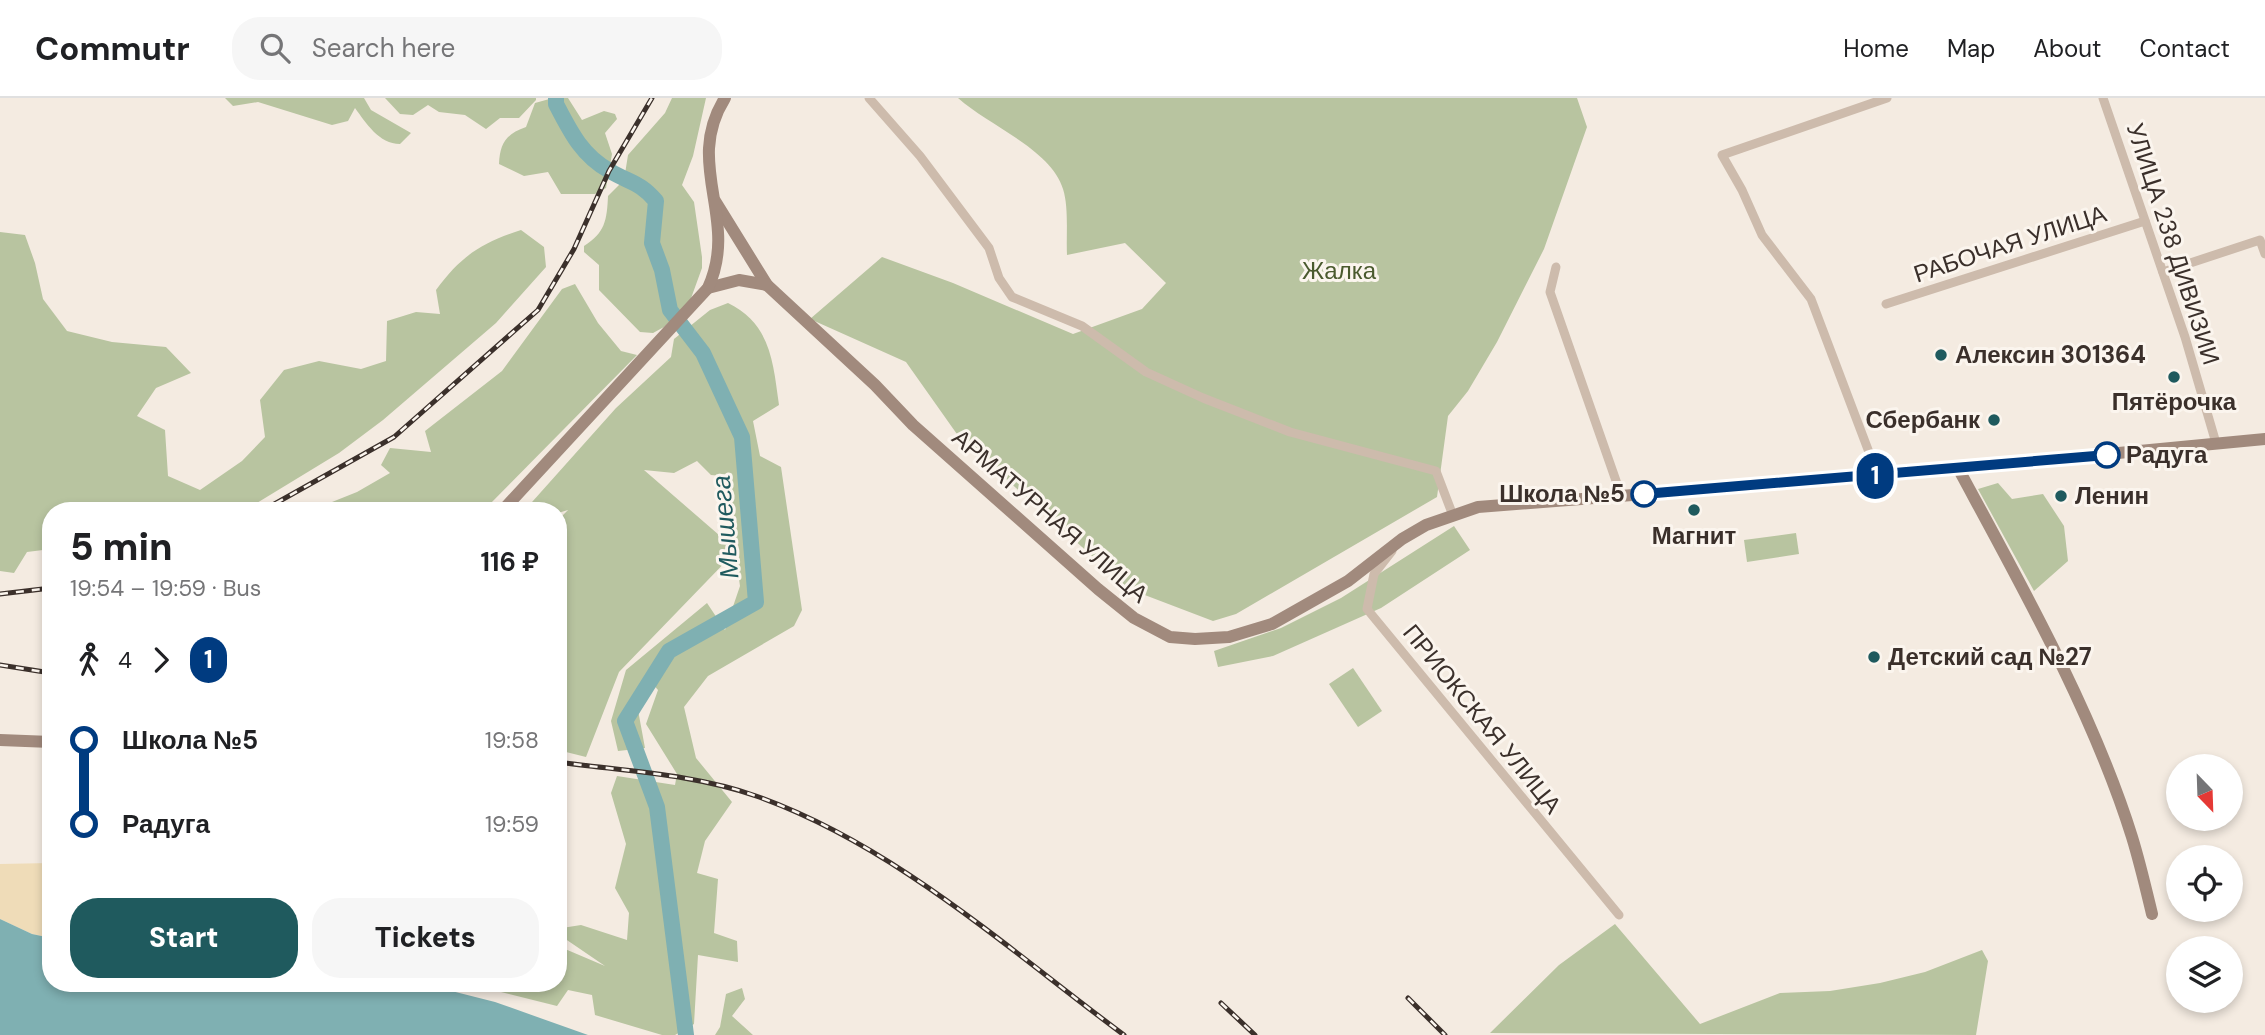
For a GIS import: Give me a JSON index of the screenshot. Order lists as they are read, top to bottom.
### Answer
{
  "streets": {
    "street": [
      "РАБОЧАЯ УЛИЦА",
      "УЛИЦА 238 ДИВИЗИИ",
      "АРМАТУРНАЯ УЛИЦА",
      "ПРИОКСКАЯ УЛИЦА"
    ]
  },
  "crossings": [
    ["РАБОЧАЯ УЛИЦА", "УЛИЦА 238 ДИВИЗИИ"],
    ["УЛИЦА 238 ДИВИЗИИ", "АРМАТУРНАЯ УЛИЦА"],
    ["АРМАТУРНАЯ УЛИЦА", "ПРИОКСКАЯ УЛИЦА"]
  ],
  "water": ["Мышега"],
  "parks": ["Жалка"],
  "places": [
    "Алексин 301364",
    "Пятёрочка",
    "Сбербанк",
    "Радуга",
    "Школа №5",
    "Ленин",
    "Магнит",
    "Детский сад №27"
  ],
  "lines": ["bus line 1"],
  "north": "bottom right",
  "page": {
    "header": "Commutr",
    "search": "Search here",
    "nav": [
      "Home",
      "Map",
      "About",
      "Contact"
    ],
    "on_map": "1",
    "heading": ["5 min", "19:54 – 19:59 · Bus", "116 ₽"],
    "legs": ["4", "1"],
    "list": [
      {
        "name": "Школа №5",
        "value": "19:58"
      },
      {
        "name": "Радуга",
        "value": "19:59"
      }
    ],
    "buttons": ["Start", "Tickets"]
  }
}
